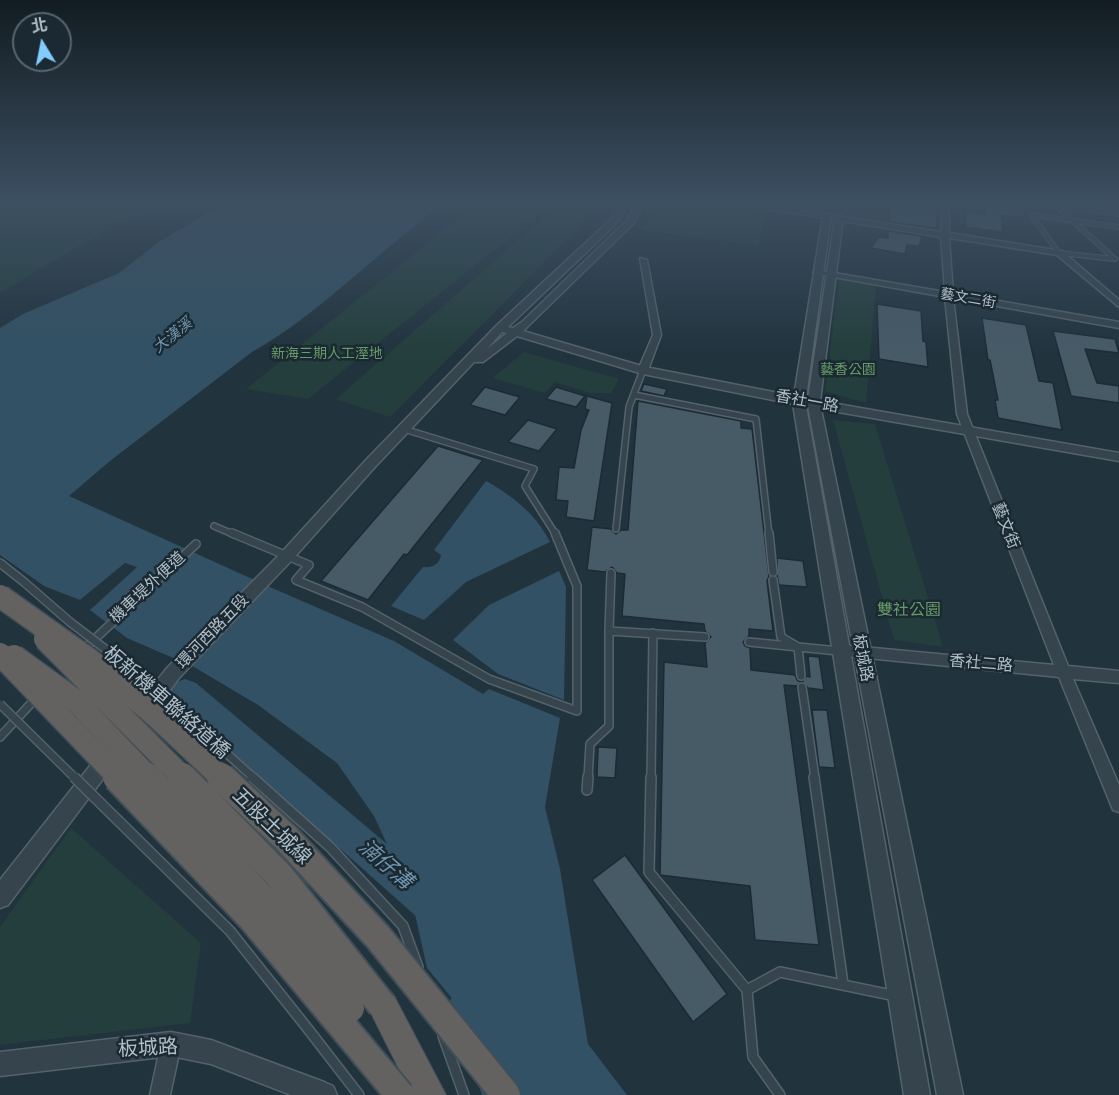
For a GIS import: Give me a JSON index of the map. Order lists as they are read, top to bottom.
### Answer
{
  "streets": {
    "highway": ["五股土城線"],
    "street": [
      "藝文二街",
      "香社一路",
      "藝文街",
      "環河西路五段",
      "板城路",
      "香社二路"
    ],
    "lane": ["機車堤外便道", "板新機車聯絡道橋"]
  },
  "crossings": [
    ["藝文二街", "藝文街"],
    ["藝文二街", "板城路"],
    ["香社一路", "藝文街"],
    ["香社一路", "環河西路五段"],
    ["香社一路", "板城路"],
    ["藝文街", "香社二路"],
    ["板城路", "香社二路"]
  ],
  "water": ["大漢溪", "湳仔溝"],
  "parks": ["新海三期人工溼地", "藝香公園", "雙社公園"],
  "north": "top"
}
